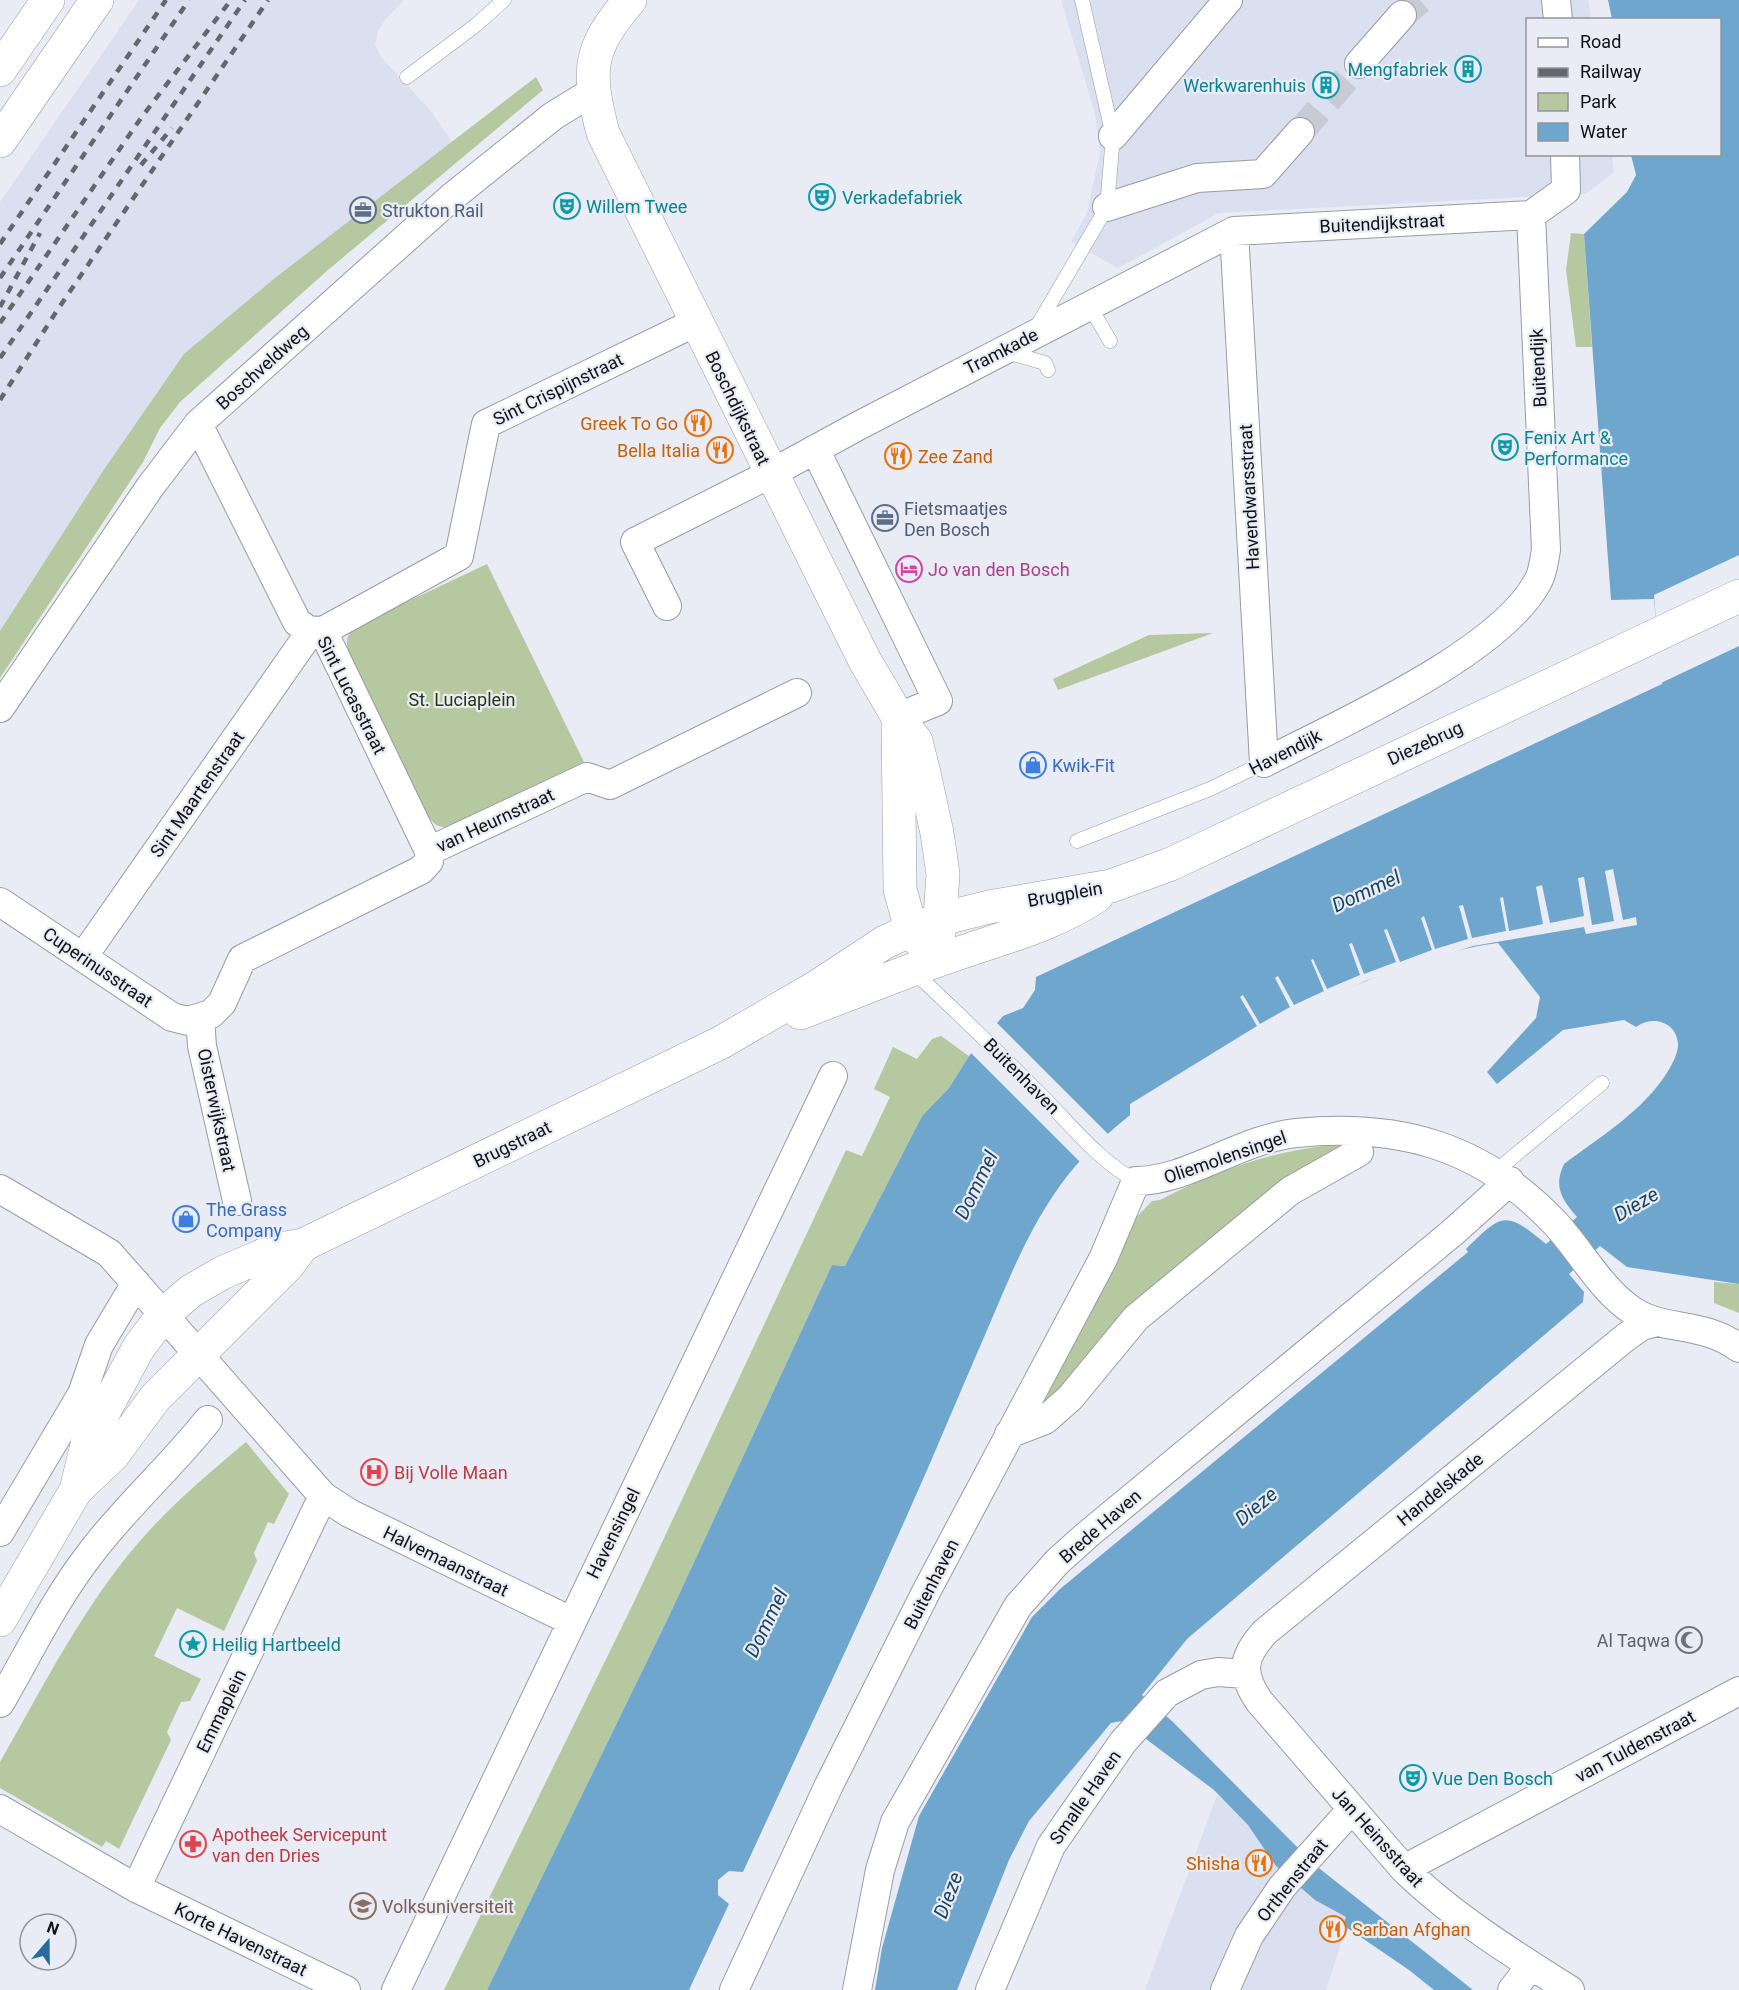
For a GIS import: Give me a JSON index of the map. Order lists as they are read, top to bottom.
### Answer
{
  "streets": {
    "street": [
      "Buitendijkstraat",
      "Tramkade",
      "Boschveldweg",
      "Buitendijk",
      "Sint Crispijnstraat",
      "Boschdijkstraat",
      "Havendwarsstraat",
      "Sint Lucasstraat",
      "Diezebrug",
      "Havendijk",
      "Sint Maartenstraat",
      "van Heurnstraat",
      "Brugplein",
      "Cuperinusstraat",
      "Buitenhaven",
      "Oisterwijkstraat",
      "Brugstraat",
      "Oliemolensingel",
      "Handelskade",
      "Brede Haven",
      "Havensingel",
      "Halvemaanstraat",
      "Emmaplein",
      "van Tuldenstraat",
      "Smalle Haven",
      "Jan Heinsstraat",
      "Orthenstraat",
      "Korte Havenstraat"
    ]
  },
  "crossings": [
    ["Buitendijkstraat", "Tramkade"],
    ["Buitendijkstraat", "Buitendijk"],
    ["Buitendijkstraat", "Havendwarsstraat"],
    ["Tramkade", "Boschdijkstraat"],
    ["Tramkade", "Havendwarsstraat"],
    ["Boschveldweg", "Boschdijkstraat"],
    ["Boschveldweg", "Sint Lucasstraat"],
    ["Buitendijk", "Havendijk"],
    ["Sint Crispijnstraat", "Boschdijkstraat"],
    ["Sint Crispijnstraat", "Sint Lucasstraat"],
    ["Sint Crispijnstraat", "Sint Maartenstraat"],
    ["Boschdijkstraat", "Brugplein"],
    ["Havendwarsstraat", "Havendijk"],
    ["Sint Lucasstraat", "Sint Maartenstraat"],
    ["Sint Lucasstraat", "van Heurnstraat"],
    ["Diezebrug", "Brugplein"],
    ["Sint Maartenstraat", "Cuperinusstraat"],
    ["van Heurnstraat", "Cuperinusstraat"],
    ["van Heurnstraat", "Oisterwijkstraat"],
    ["Brugplein", "Buitenhaven"],
    ["Brugplein", "Brugstraat"],
    ["Cuperinusstraat", "Oisterwijkstraat"],
    ["Buitenhaven", "Brugstraat"],
    ["Buitenhaven", "Oliemolensingel"],
    ["Oliemolensingel", "Handelskade"],
    ["Oliemolensingel", "Brede Haven"],
    ["Handelskade", "Smalle Haven"],
    ["Handelskade", "Jan Heinsstraat"],
    ["Havensingel", "Halvemaanstraat"],
    ["Halvemaanstraat", "Emmaplein"],
    ["Emmaplein", "Korte Havenstraat"],
    ["van Tuldenstraat", "Jan Heinsstraat"],
    ["Smalle Haven", "Jan Heinsstraat"],
    ["Jan Heinsstraat", "Orthenstraat"]
  ],
  "water": ["Dommel", "Dieze"],
  "parks": ["St. Luciaplein"],
  "places": {
    "building": ["Mengfabriek", "Werkwarenhuis"],
    "theatre": [
      "Verkadefabriek",
      "Willem Twee",
      "Fenix Art & Performance",
      "Vue Den Bosch"
    ],
    "office": ["Strukton Rail", "Fietsmaatjes Den Bosch"],
    "restaurant": [
      "Greek To Go",
      "Bella Italia",
      "Zee Zand",
      "Shisha",
      "Sarban Afghan"
    ],
    "hotel": ["Jo van den Bosch"],
    "shop": ["Kwik-Fit", "The Grass Company"],
    "hospital": ["Bij Volle Maan"],
    "mosque": ["Al Taqwa"],
    "place": ["Heilig Hartbeeld"],
    "pharmacy": ["Apotheek Servicepunt van den Dries"],
    "school or university": ["Volksuniversiteit"]
  },
  "legend": [
    "Road",
    "Railway",
    "Park",
    "Water"
  ],
  "north": "top"
}
